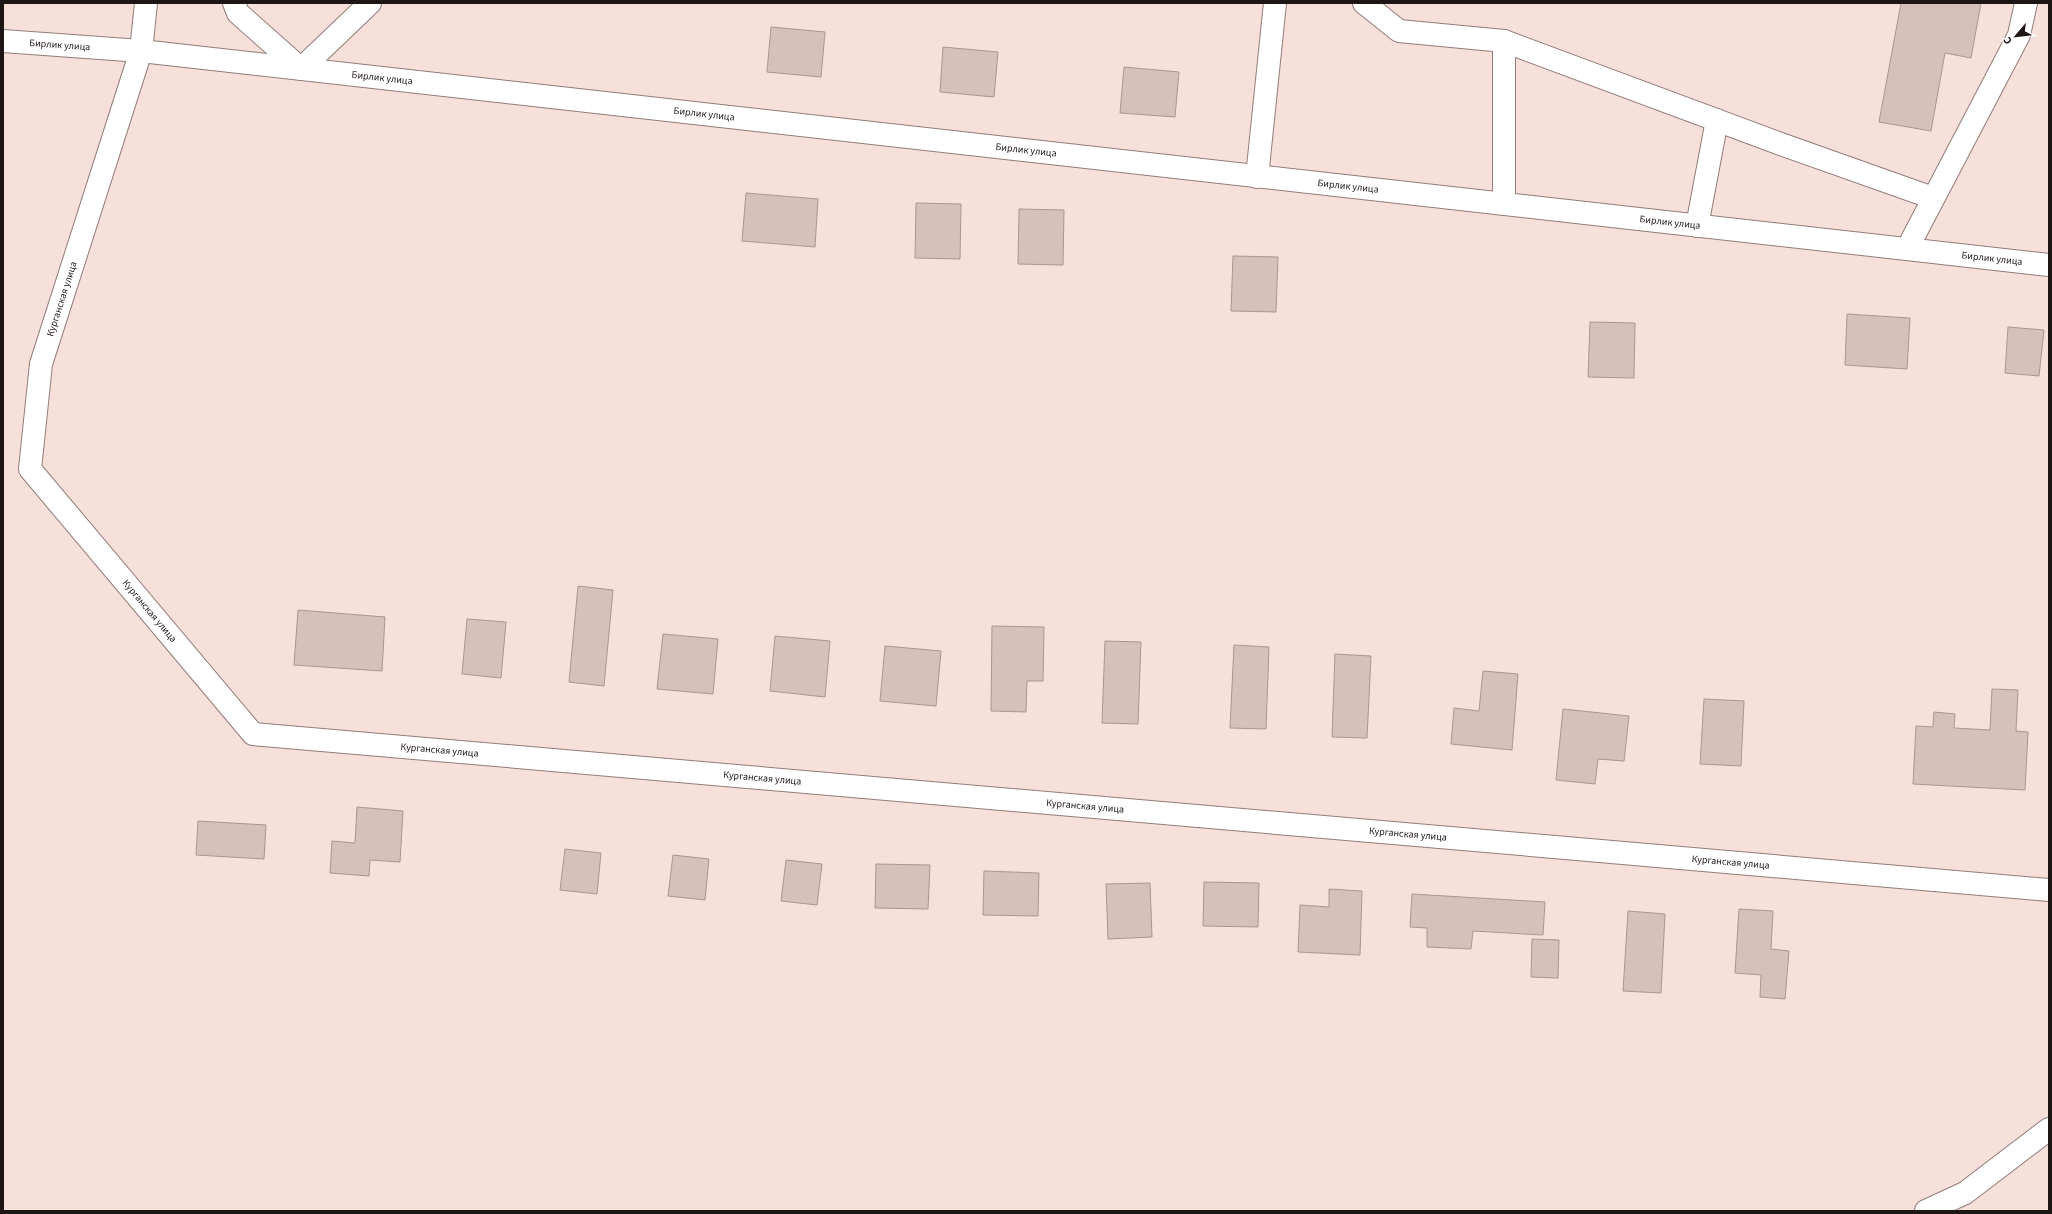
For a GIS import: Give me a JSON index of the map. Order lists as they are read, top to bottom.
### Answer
{
  "streets": {
    "street": ["Бирлик улица", "Курганская улица"]
  },
  "crossings": [
    ["Бирлик улица", "Курганская улица"]
  ],
  "north": "bottom left"
}
